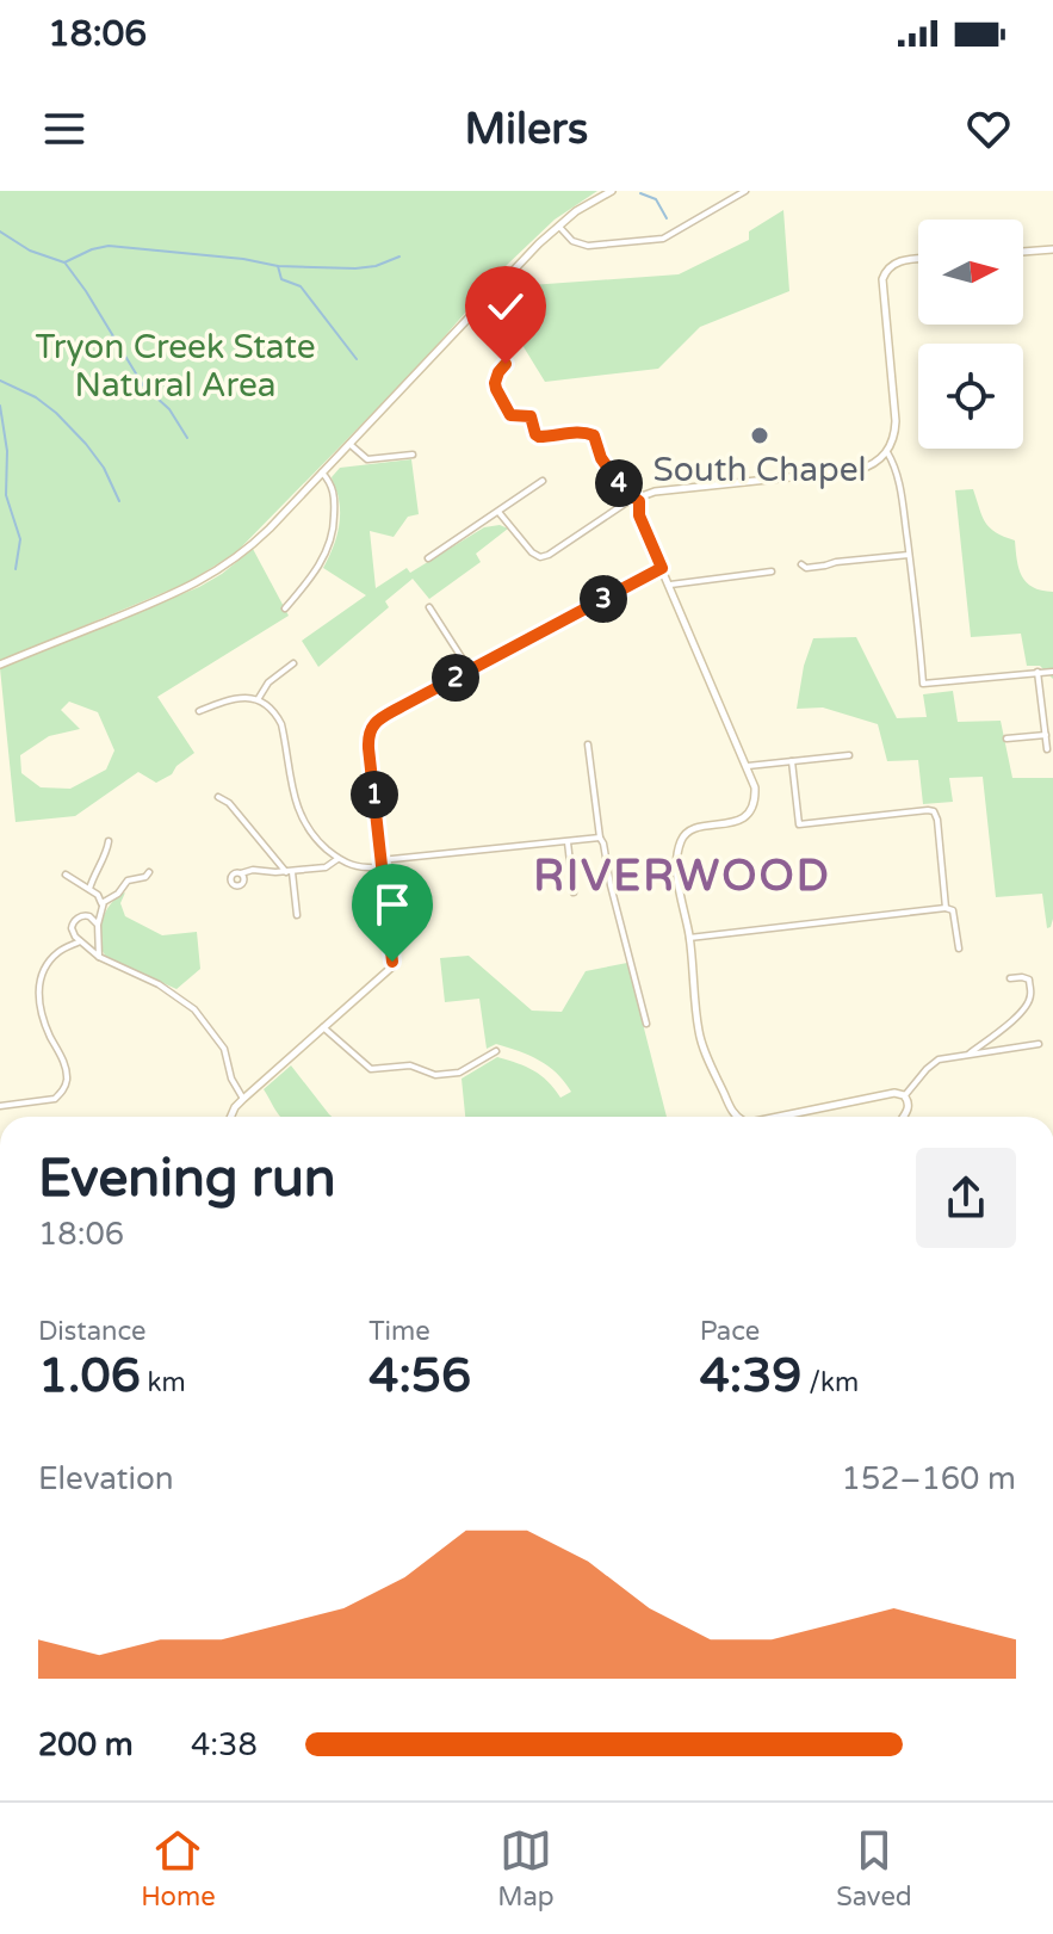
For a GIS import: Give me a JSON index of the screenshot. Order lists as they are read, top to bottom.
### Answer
{
  "districts": ["RIVERWOOD"],
  "parks": ["Tryon Creek State Natural Area"],
  "places": ["South Chapel"],
  "north": "right",
  "page": {
    "status": "18:06",
    "header": "Milers",
    "pins": [
      "4",
      "3",
      "2",
      "1"
    ],
    "heading": ["Evening run", "18:06"],
    "stats": [
      ["Distance", "1.06 km"],
      ["Time", "4:56"],
      ["Pace", "4:39 /km"]
    ],
    "chart": ["Elevation", "152–160 m"],
    "list": [
      {
        "name": "200 m",
        "note": "4:38"
      }
    ],
    "tabs": ["Home", "Map", "Saved"]
  }
}
